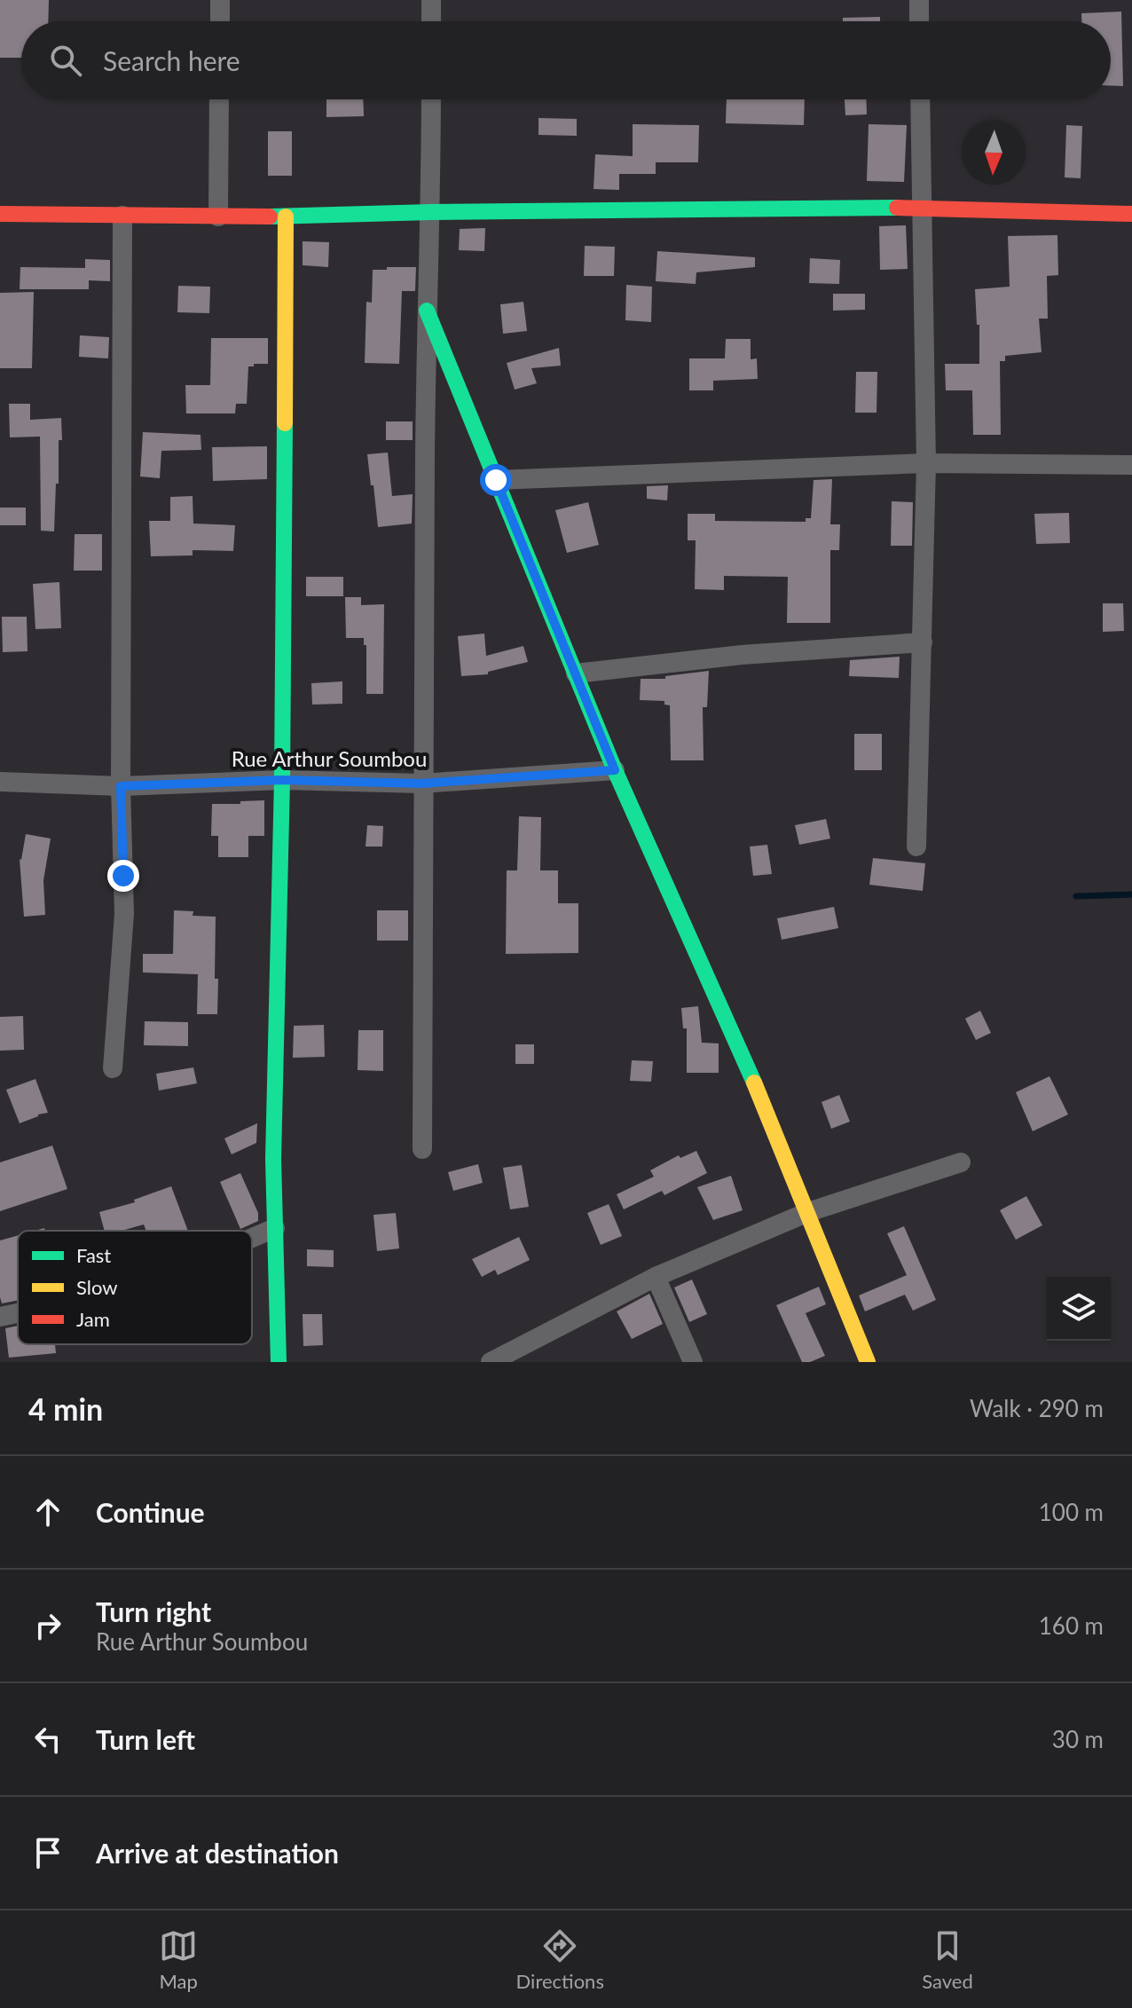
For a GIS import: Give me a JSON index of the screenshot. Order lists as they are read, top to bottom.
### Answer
{
  "streets": {
    "street": ["Rue Arthur Soumbou"]
  },
  "legend": ["Fast", "Slow", "Jam"],
  "north": "bottom",
  "page": {
    "search": "Search here",
    "heading": ["4 min", "Walk · 290 m"],
    "list": [
      ["Continue", "100 m"],
      ["Turn right", "Rue Arthur Soumbou", "160 m"],
      ["Turn left", "30 m"],
      "Arrive at destination"
    ],
    "nav": ["Map", "Directions", "Saved"]
  }
}
